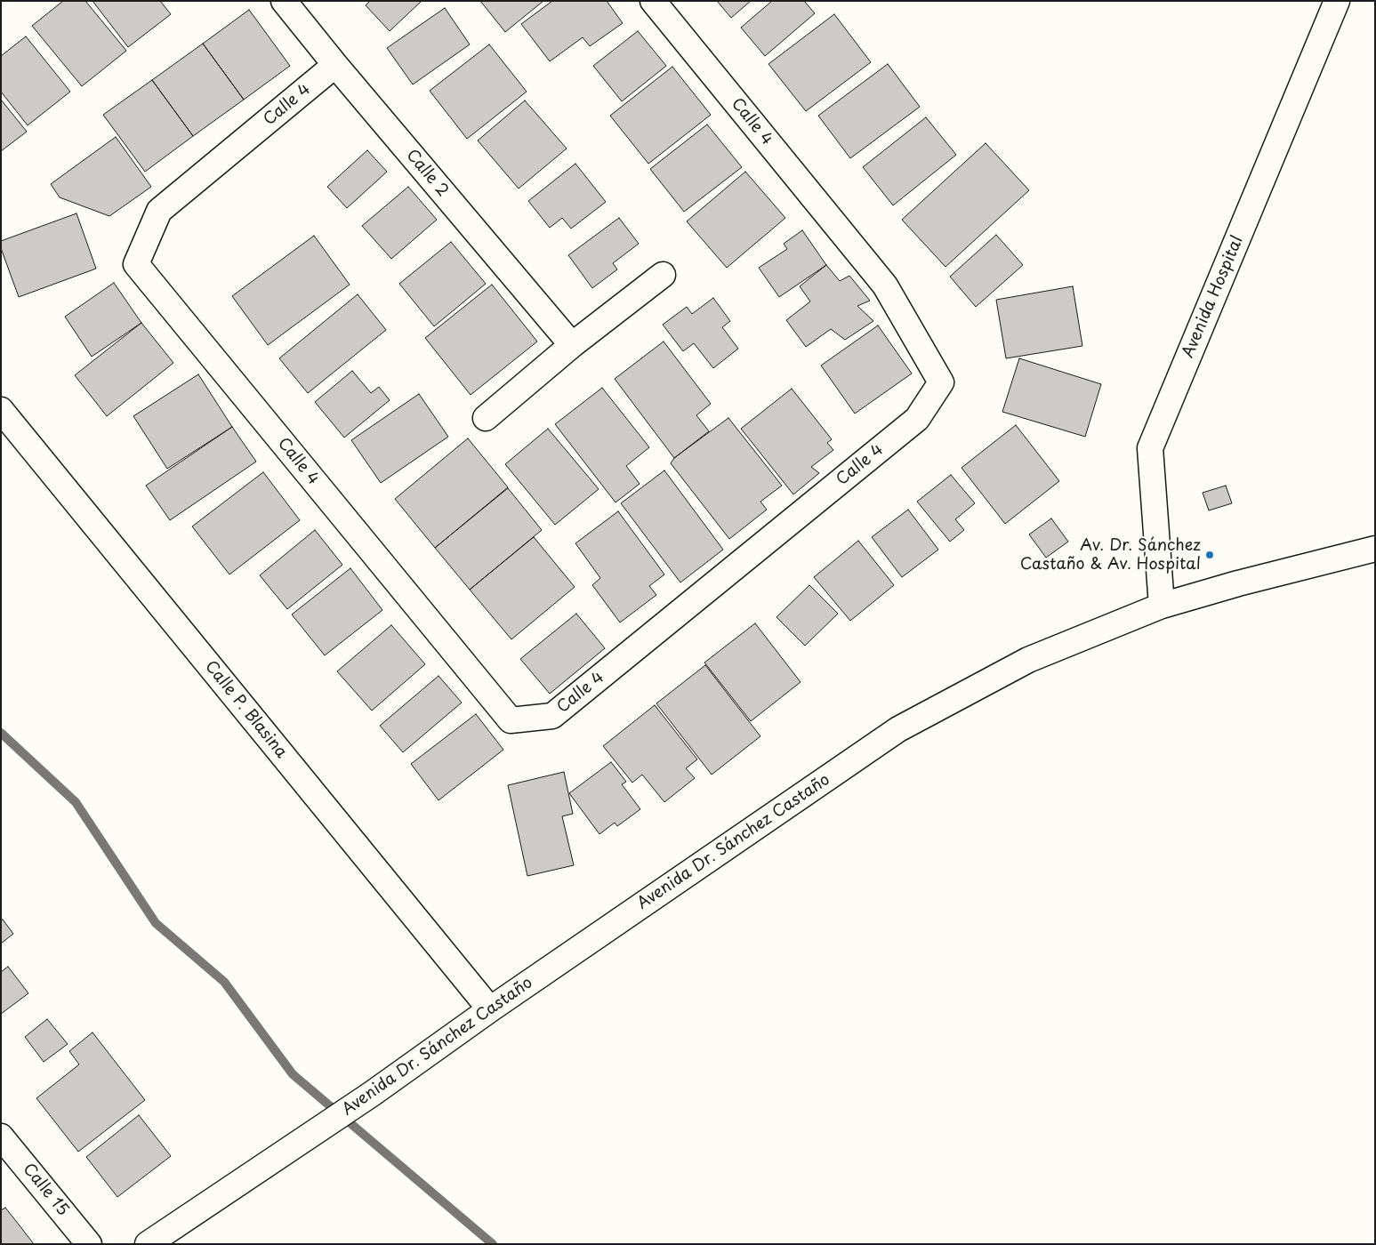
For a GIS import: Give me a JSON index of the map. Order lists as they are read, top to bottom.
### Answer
{
  "streets": {
    "street": [
      "Calle 4",
      "Calle 2",
      "Avenida Hospital",
      "Calle P. Blasina",
      "Avenida Dr. Sánchez Castaño",
      "Calle 15"
    ]
  },
  "crossings": [
    ["Calle 4", "Calle 2"],
    ["Avenida Hospital", "Avenida Dr. Sánchez Castaño"],
    ["Calle P. Blasina", "Avenida Dr. Sánchez Castaño"]
  ],
  "places": ["Av. Dr. Sánchez Castaño & Av. Hospital"]
}
